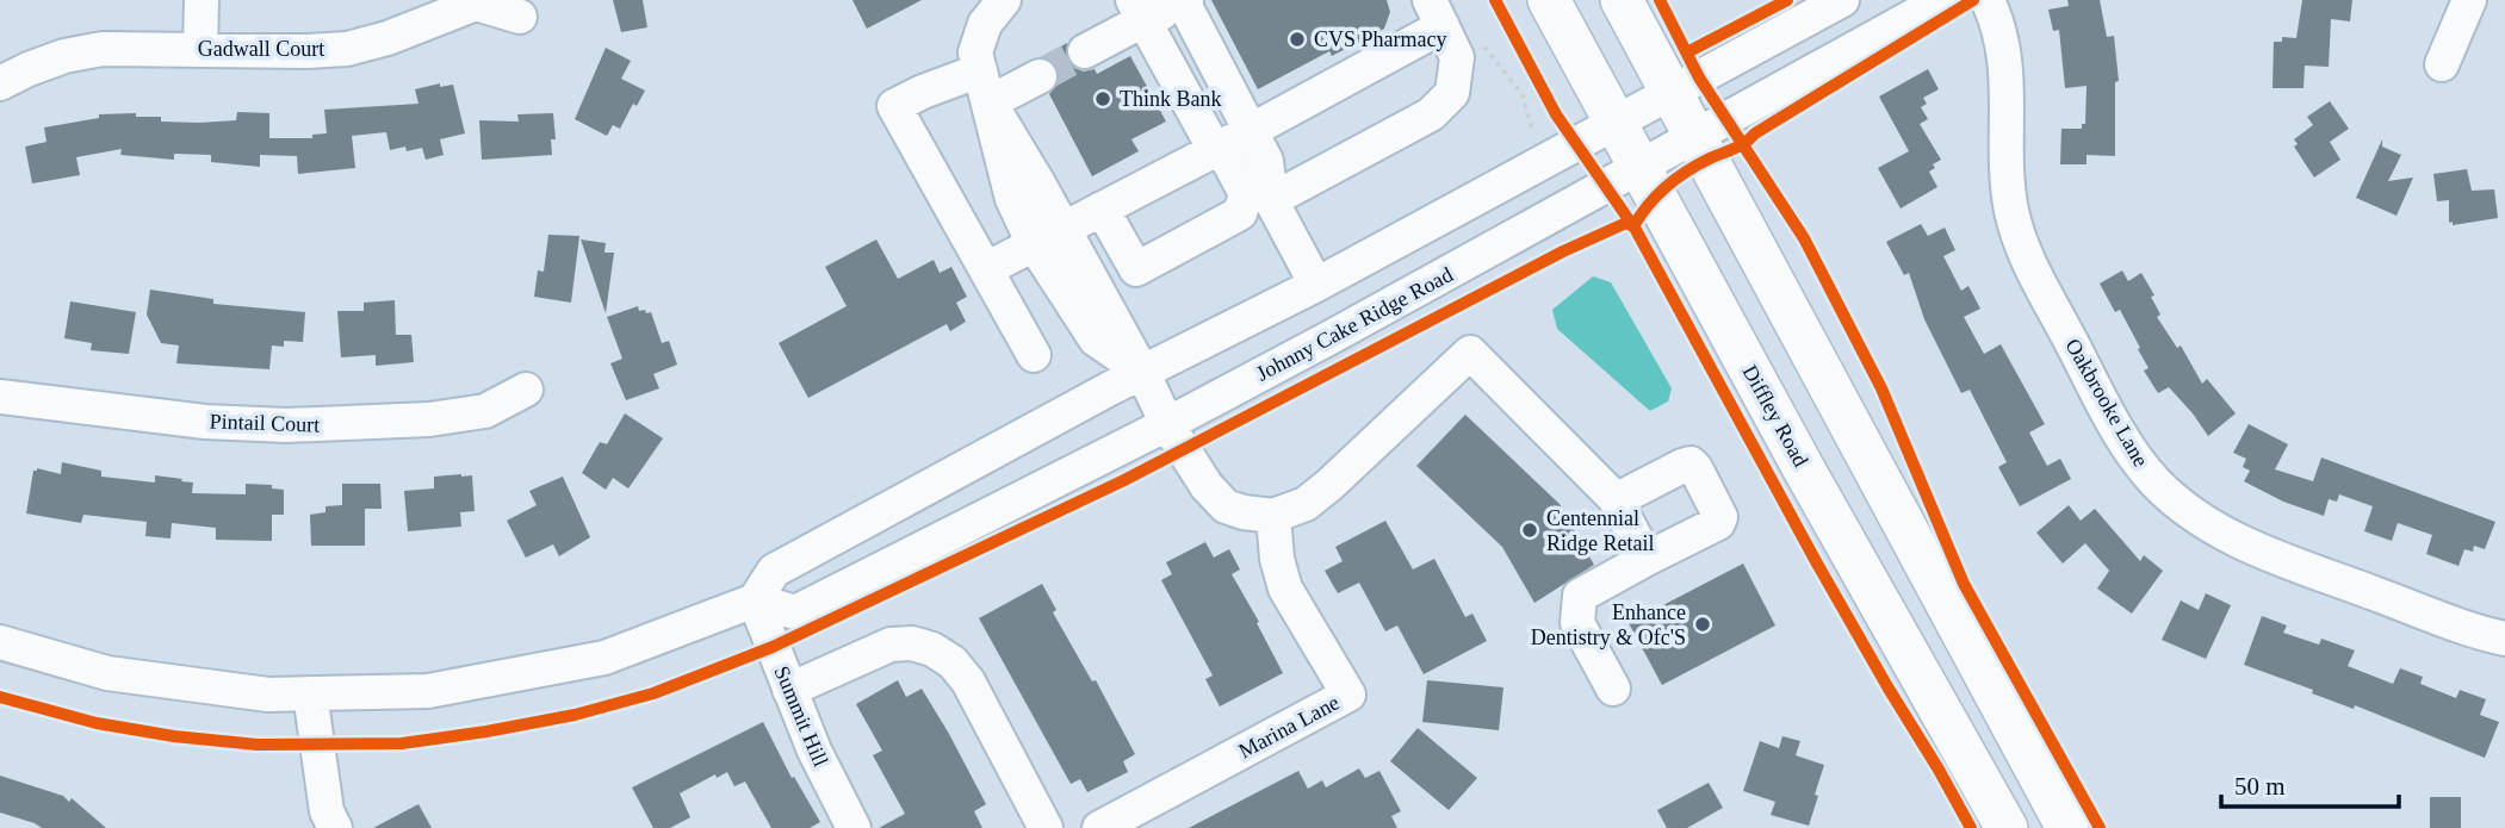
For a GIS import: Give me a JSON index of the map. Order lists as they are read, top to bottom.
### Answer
{
  "streets": {
    "main road": ["Diffley Road"],
    "street": [
      "Gadwall Court",
      "Johnny Cake Ridge Road",
      "Oakbrooke Lane",
      "Pintail Court",
      "Summit Hill",
      "Marina Lane"
    ]
  },
  "crossings": [
    ["Johnny Cake Ridge Road", "Diffley Road"],
    ["Johnny Cake Ridge Road", "Summit Hill"]
  ],
  "places": [
    "CVS Pharmacy",
    "Think Bank",
    "Centennial Ridge Retail",
    "Enhance Dentistry & Ofc'S"
  ],
  "scale_bar": "50 m"
}
